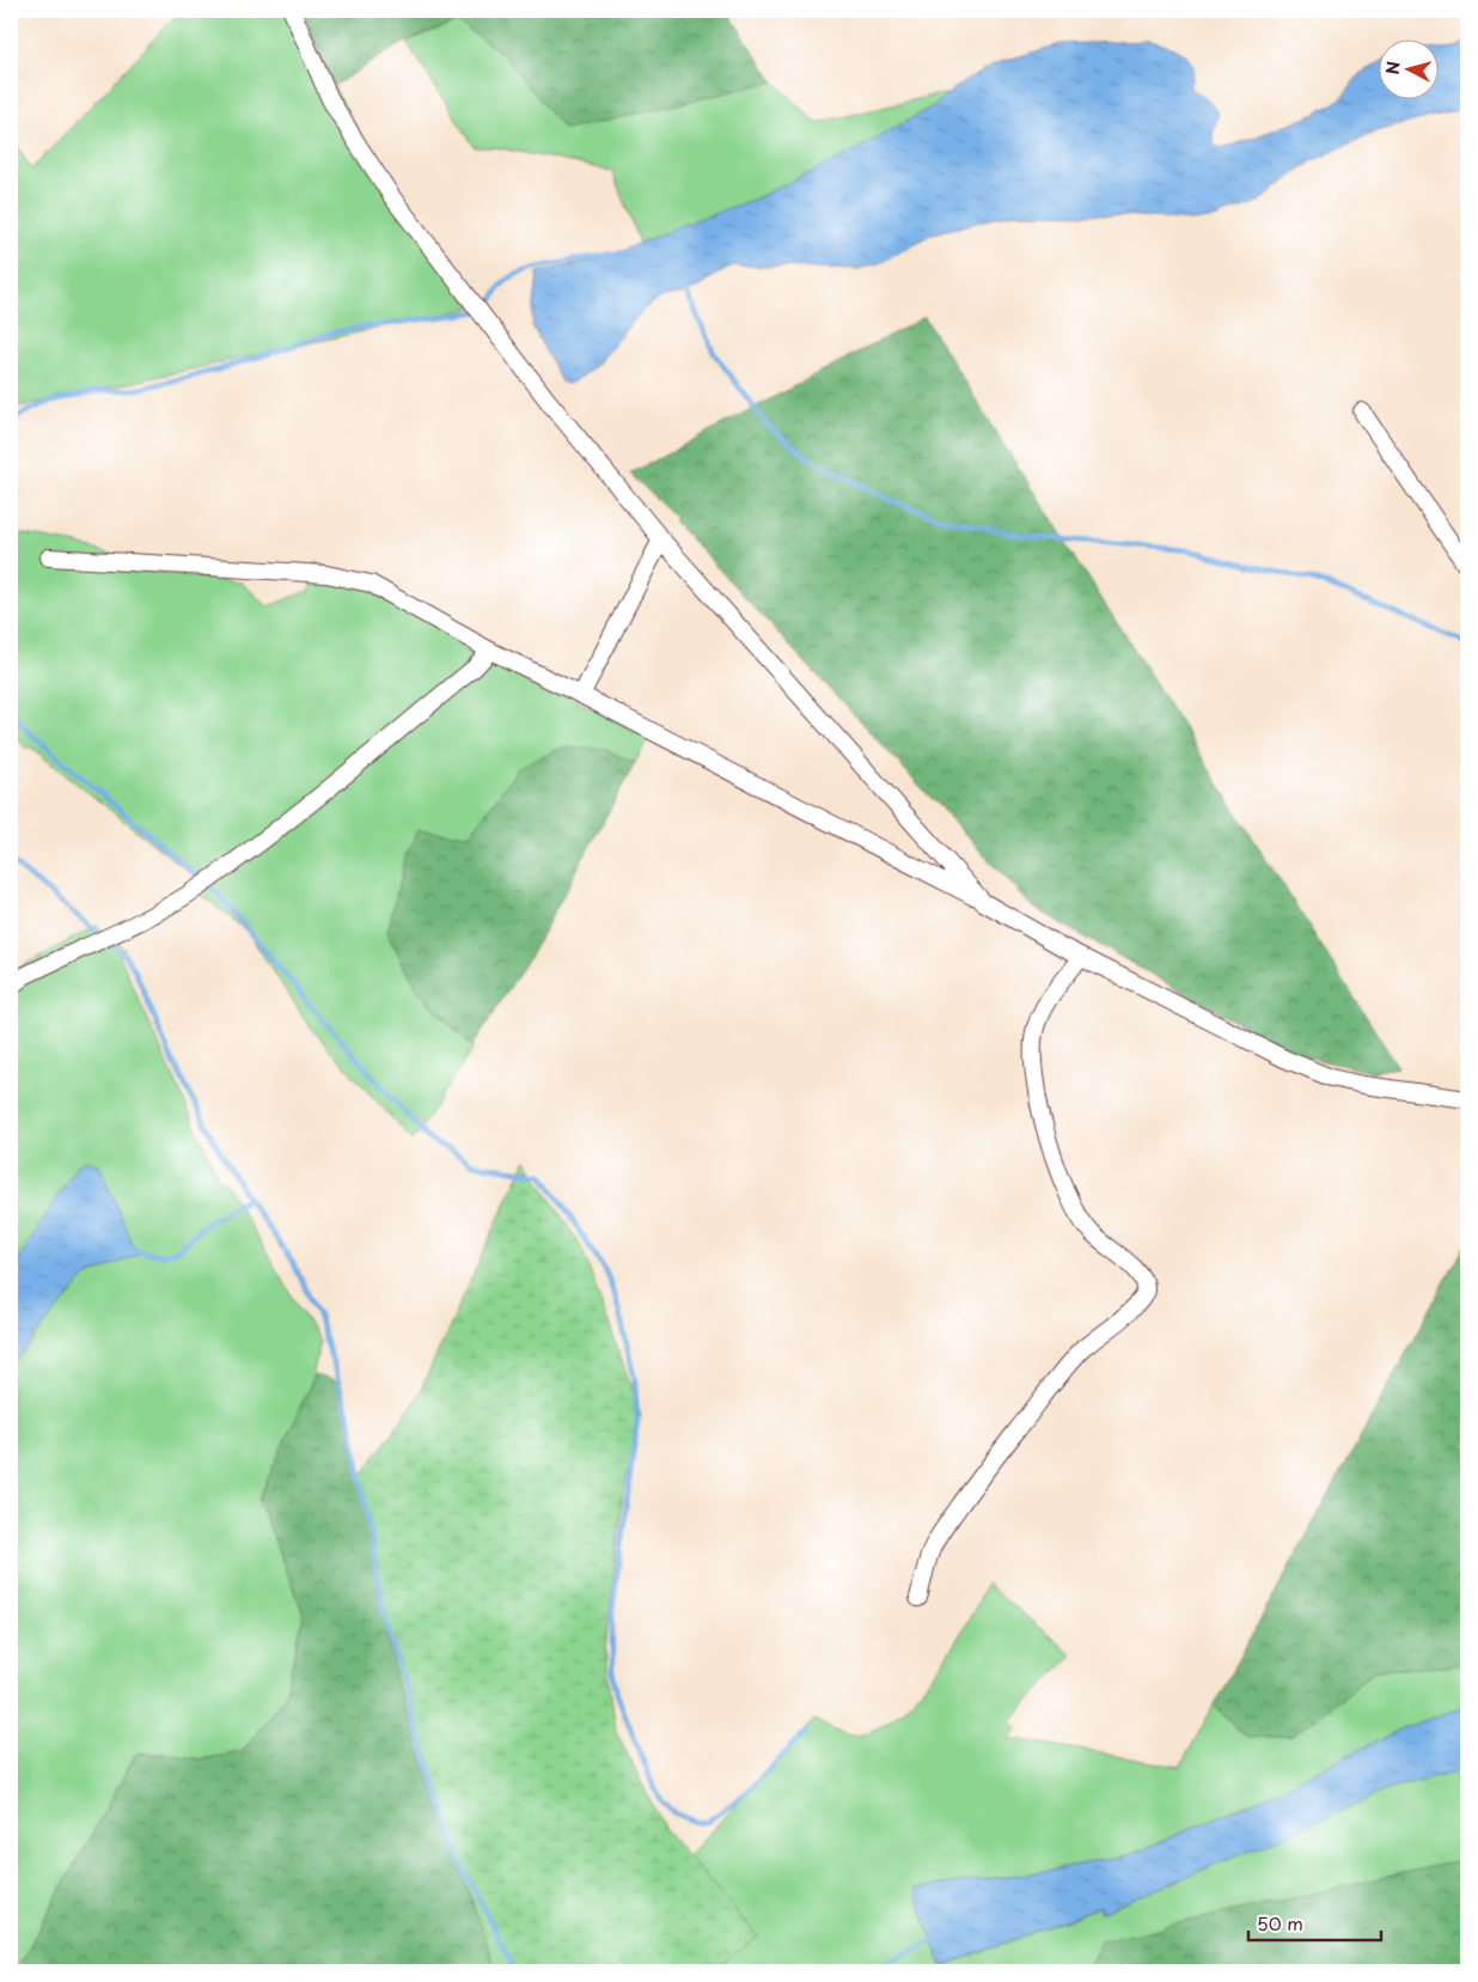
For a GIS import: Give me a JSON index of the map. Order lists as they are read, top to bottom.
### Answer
{
  "scale_bar": "50 m",
  "north": "left"
}
